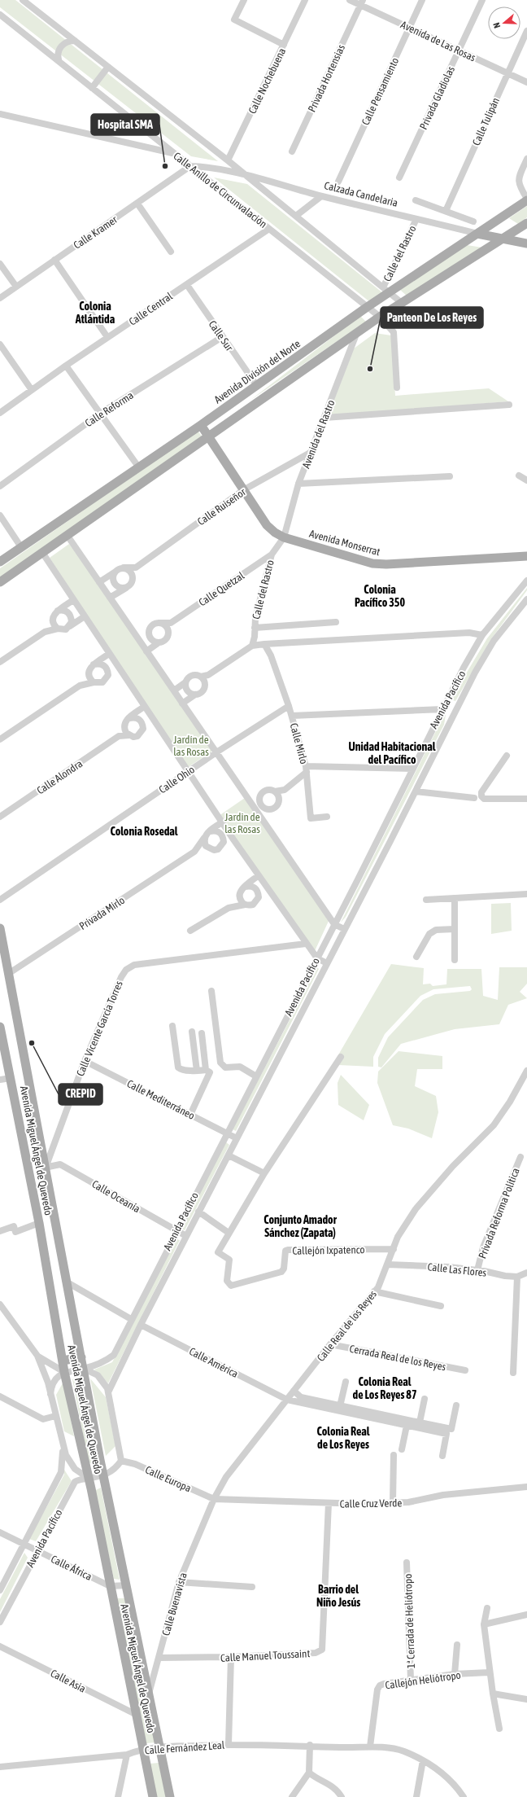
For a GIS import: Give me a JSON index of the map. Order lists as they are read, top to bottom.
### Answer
{
  "streets": {
    "main road": [
      "Calzada Candelaria",
      "Avenida División del Norte",
      "Avenida Monserrat",
      "Avenida Miguel Ángel de Quevedo"
    ],
    "street": [
      "Avenida de Las Rosas",
      "Privada Hortensias",
      "Calle Nochebuena",
      "Calle Pensamiento",
      "Privada Gladiolas",
      "Calle Tulipán",
      "Calle Anillo de Circunvalación",
      "Calle Kramer",
      "Calle del Rastro",
      "Calle Central",
      "Calle Sur",
      "Calle Reforma",
      "Avenida del Rastro",
      "Calle Ruiseñor",
      "Calle Quetzal",
      "Avenida Pacífico",
      "Calle Mirlo",
      "Calle Alondra",
      "Calle Ohio",
      "Privada Mirlo",
      "Calle Vicente García Torres",
      "Calle Mediterráneo",
      "Calle Oceanía",
      "Privada Reforma Política",
      "Callejón Ixpatenco",
      "Calle Las Flores",
      "Calle Real de los Reyes",
      "Cerrada Real de los Reyes",
      "Calle América",
      "Calle Europa",
      "Calle Cruz Verde",
      "Calle África",
      "Calle Buenavista",
      "1ª Cerrada de Heliótropo",
      "Calle Manuel Toussaint",
      "Callejón Heliótropo",
      "Calle Asia",
      "Calle Fernández Leal"
    ]
  },
  "crossings": [
    ["Avenida de Las Rosas", "Privada Hortensias"],
    ["Avenida de Las Rosas", "Calle Pensamiento"],
    ["Avenida de Las Rosas", "Privada Gladiolas"],
    ["Avenida de Las Rosas", "Calle Tulipán"],
    ["Calle Anillo de Circunvalación", "Calzada Candelaria"],
    ["Calle Anillo de Circunvalación", "Calle Kramer"],
    ["Calle Anillo de Circunvalación", "Calle Central"],
    ["Calle Anillo de Circunvalación", "Avenida División del Norte"],
    ["Calzada Candelaria", "Calle Kramer"],
    ["Calzada Candelaria", "Calle del Rastro"],
    ["Calzada Candelaria", "Avenida División del Norte"],
    ["Calle del Rastro", "Avenida División del Norte"],
    ["Calle del Rastro", "Avenida del Rastro"],
    ["Calle del Rastro", "Avenida Monserrat"],
    ["Calle del Rastro", "Calle Quetzal"],
    ["Calle Central", "Calle Sur"],
    ["Calle Sur", "Avenida División del Norte"],
    ["Calle Sur", "Calle Reforma"],
    ["Avenida División del Norte", "Avenida Monserrat"],
    ["Avenida del Rastro", "Calle Ruiseñor"],
    ["Avenida del Rastro", "Avenida Monserrat"],
    ["Calle Ruiseñor", "Avenida Monserrat"],
    ["Avenida Pacífico", "Calle Mediterráneo"],
    ["Avenida Pacífico", "Avenida Miguel Ángel de Quevedo"],
    ["Avenida Pacífico", "Calle Oceanía"],
    ["Avenida Pacífico", "Calle América"],
    ["Avenida Pacífico", "Calle África"],
    ["Calle Mirlo", "Calle Ohio"],
    ["Privada Mirlo", "Avenida Miguel Ángel de Quevedo"],
    ["Calle Vicente García Torres", "Calle Mediterráneo"],
    ["Calle Vicente García Torres", "Avenida Miguel Ángel de Quevedo"],
    ["Calle Vicente García Torres", "Calle Oceanía"],
    ["Avenida Miguel Ángel de Quevedo", "Calle Oceanía"],
    ["Avenida Miguel Ángel de Quevedo", "Calle Europa"],
    ["Avenida Miguel Ángel de Quevedo", "Calle África"],
    ["Avenida Miguel Ángel de Quevedo", "Calle Buenavista"],
    ["Avenida Miguel Ángel de Quevedo", "Calle Asia"],
    ["Avenida Miguel Ángel de Quevedo", "Calle Fernández Leal"],
    ["Privada Reforma Política", "Calle Las Flores"],
    ["Callejón Ixpatenco", "Calle Real de los Reyes"],
    ["Calle Las Flores", "Calle Real de los Reyes"],
    ["Calle Real de los Reyes", "Cerrada Real de los Reyes"],
    ["Calle Real de los Reyes", "Calle América"],
    ["Calle Real de los Reyes", "Calle Europa"],
    ["Calle Real de los Reyes", "Calle Cruz Verde"],
    ["Calle Real de los Reyes", "Calle Buenavista"],
    ["Calle Europa", "Calle Cruz Verde"],
    ["Calle Europa", "Calle Buenavista"],
    ["Calle Cruz Verde", "Calle Buenavista"],
    ["Calle Cruz Verde", "Calle Manuel Toussaint"],
    ["Calle Buenavista", "Calle Manuel Toussaint"],
    ["1ª Cerrada de Heliótropo", "Callejón Heliótropo"],
    ["Callejón Heliótropo", "Calle Fernández Leal"]
  ],
  "districts": [
    "Colonia Atlántida",
    "Colonia Pacífico 350",
    "Unidad Habitacional del Pacífico",
    "Colonia Rosedal",
    "Conjunto Amador Sánchez (Zapata)",
    "Colonia Real de Los Reyes 87",
    "Colonia Real de Los Reyes",
    "Barrio del Niño Jesús"
  ],
  "parks": ["Jardín de las Rosas", "Jardin de las Rosas"],
  "places": ["Hospital SMA", "Panteon De Los Reyes", "CREPID"],
  "north": "left"
}
